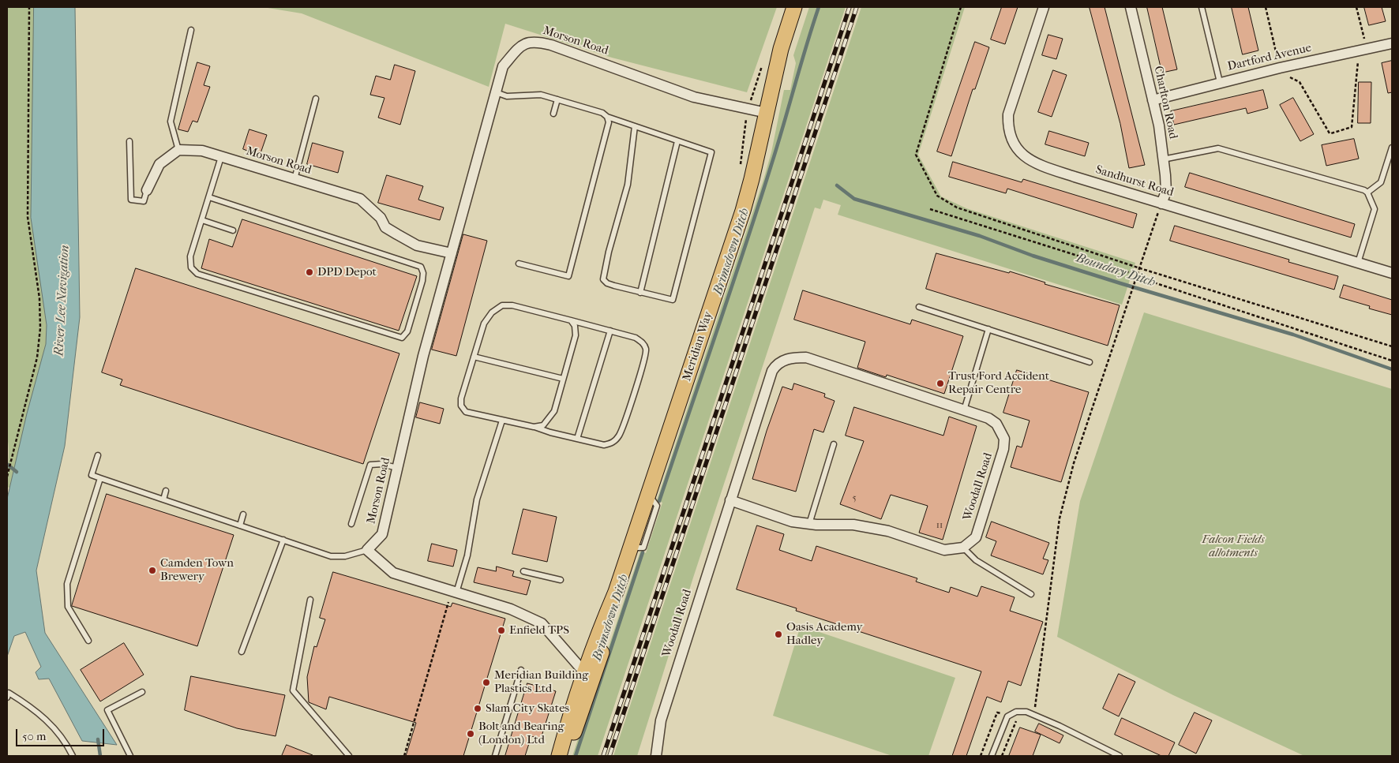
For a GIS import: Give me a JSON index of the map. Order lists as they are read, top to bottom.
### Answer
{
  "streets": {
    "main road": ["Meridian Way"],
    "street": [
      "Morson Road",
      "Dartford Avenue",
      "Charlton Road",
      "Sandhurst Road",
      "Woodall Road"
    ]
  },
  "crossings": [
    ["Morson Road", "Meridian Way"],
    ["Dartford Avenue", "Charlton Road"],
    ["Charlton Road", "Sandhurst Road"]
  ],
  "water": ["Brimsdown Ditch", "Boundary Ditch", "River Lee Navigation"],
  "parks": ["Falcon Fields allotments"],
  "places": [
    "DPD Depot",
    "Trust Ford Accident Repair Centre",
    "Camden Town Brewery",
    "Enfield TPS",
    "Oasis Academy Hadley",
    "Meridian Building Plastics Ltd",
    "Slam City Skates",
    "Bolt and Bearing (London) Ltd"
  ],
  "house_numbers": ["5", "11"],
  "scale_bar": "50 m"
}
